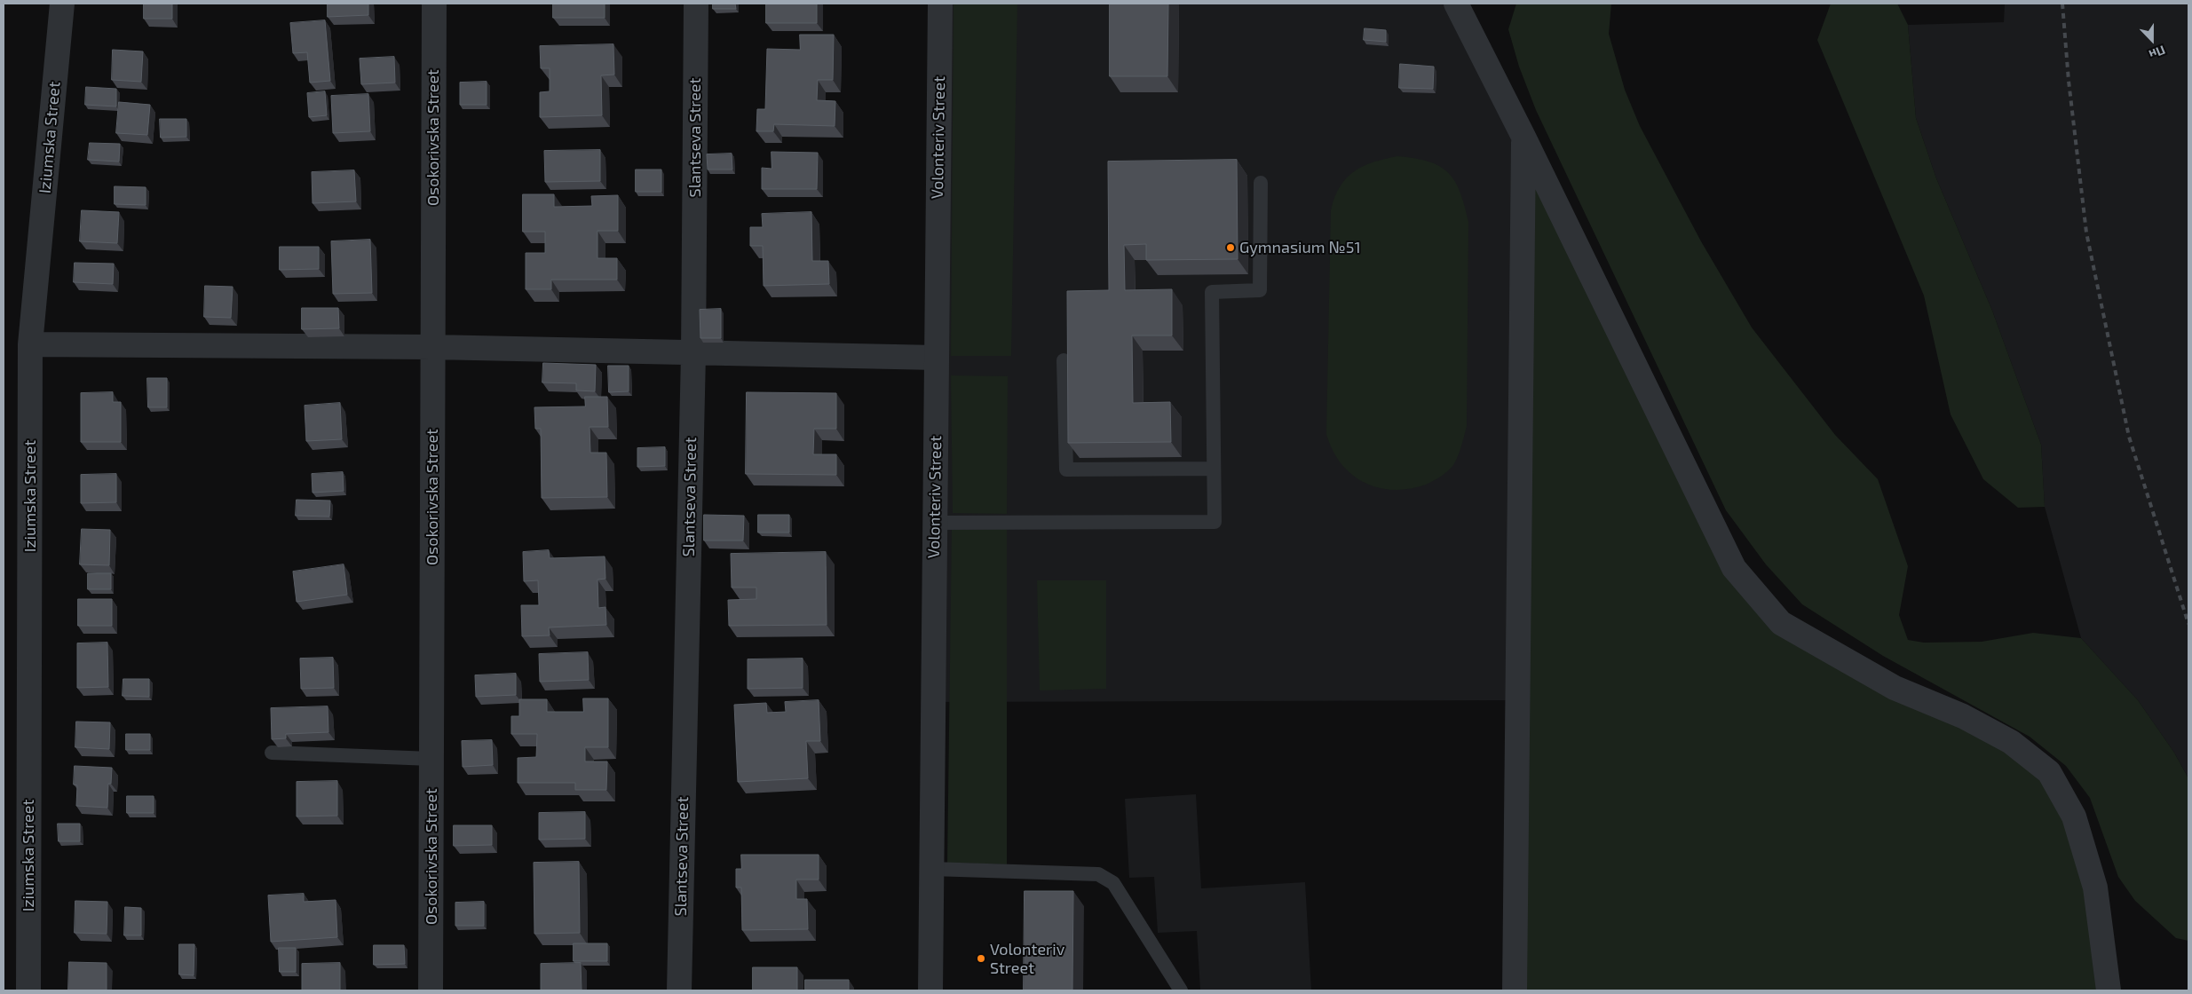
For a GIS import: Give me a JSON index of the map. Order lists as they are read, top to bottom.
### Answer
{
  "streets": {
    "street": [
      "Iziumska Street",
      "Osokorivska Street",
      "Slantseva Street",
      "Volonteriv Street"
    ]
  },
  "places": ["Gymnasium №51", "Volonteriv Street"],
  "north": "bottom"
}
